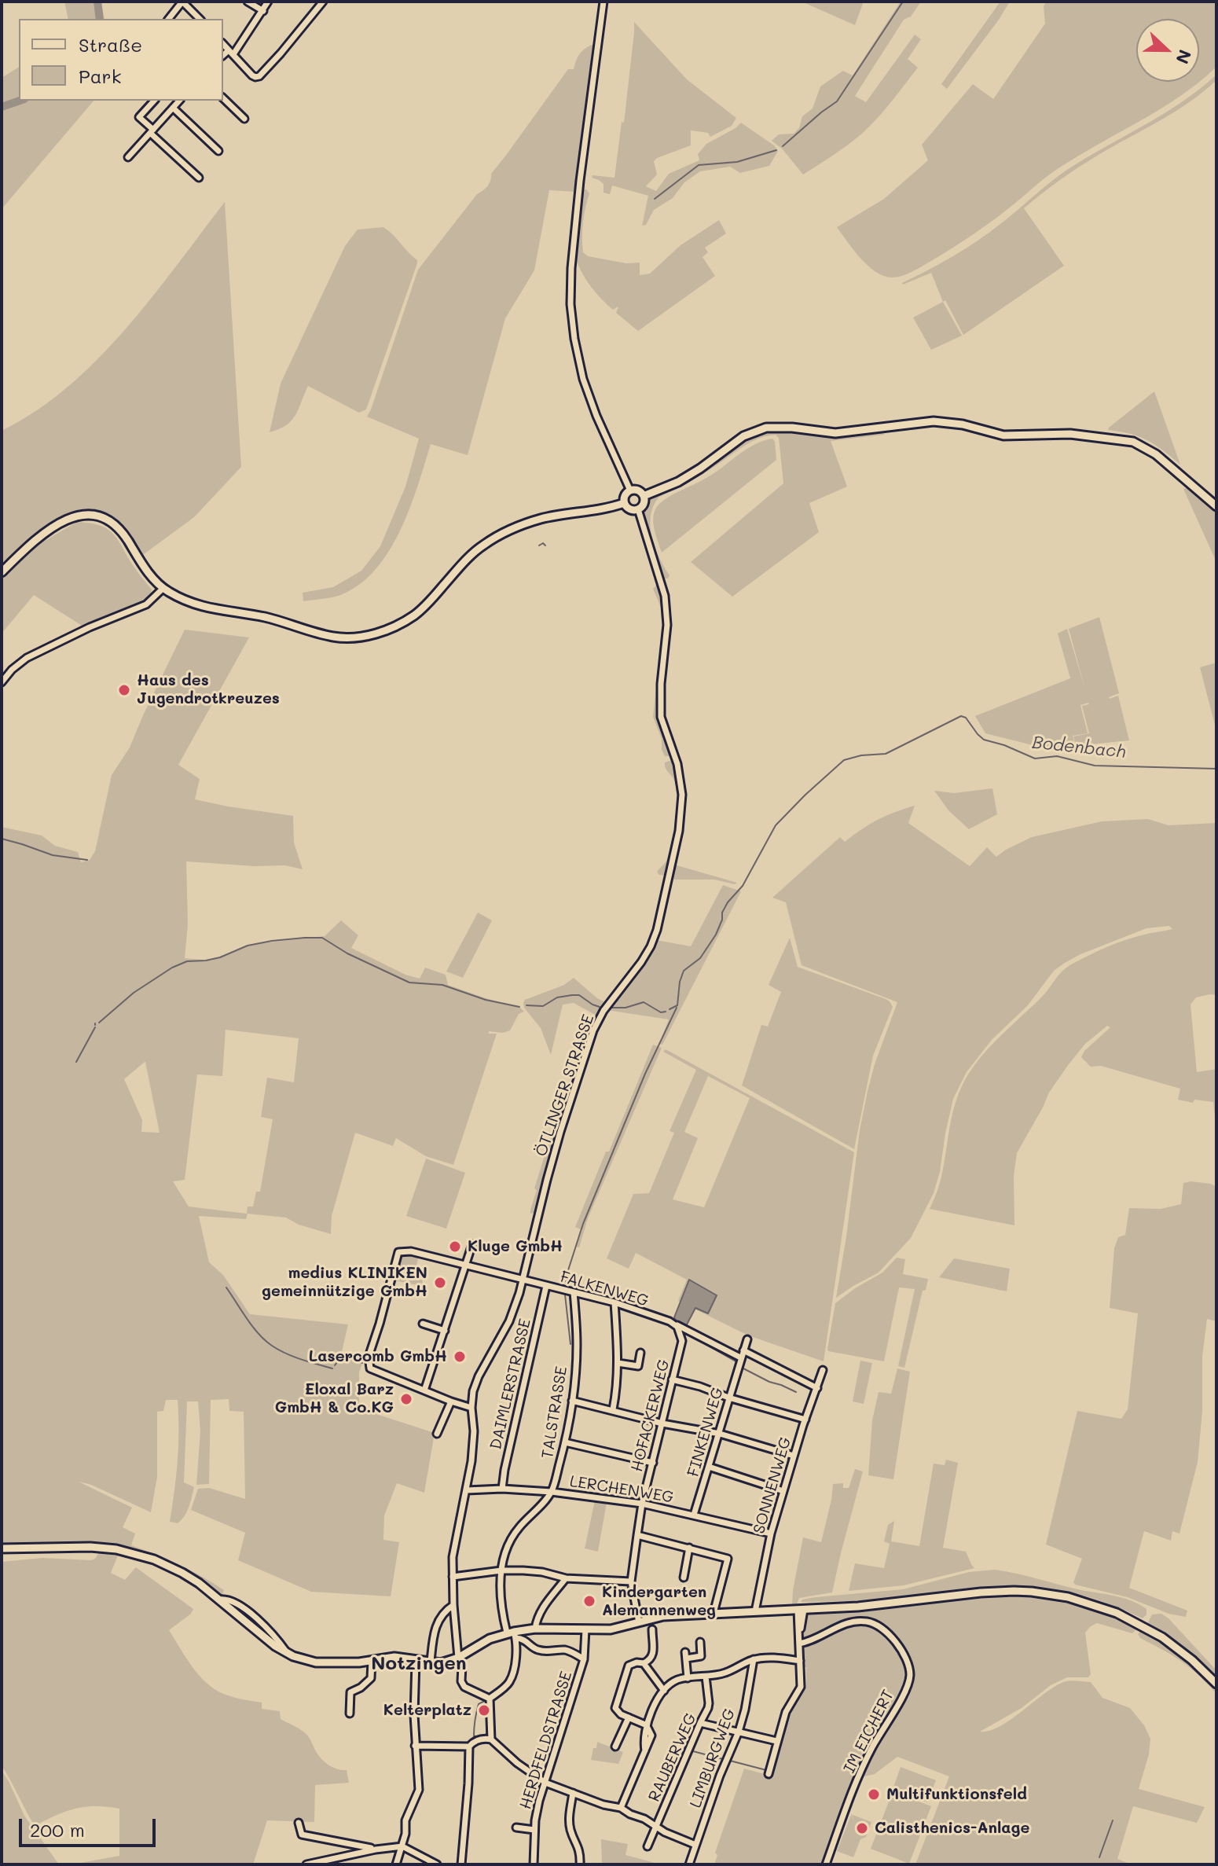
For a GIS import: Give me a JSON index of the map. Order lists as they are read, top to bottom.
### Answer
{
  "streets": {
    "street": [
      "ÖTLINGER STRASSE",
      "FALKENWEG",
      "DAIMLERSTRASSE",
      "TALSTRASSE",
      "HOFACKERWEG",
      "FINKENWEG",
      "SONNENWEG",
      "LERCHENWEG",
      "IM EICHERT",
      "HERDFELDSTRASSE",
      "RAUBERWEG",
      "LIMBURGWEG"
    ]
  },
  "crossings": [
    ["ÖTLINGER STRASSE", "FALKENWEG"],
    ["ÖTLINGER STRASSE", "TALSTRASSE"],
    ["ÖTLINGER STRASSE", "LERCHENWEG"],
    ["FALKENWEG", "DAIMLERSTRASSE"],
    ["FALKENWEG", "TALSTRASSE"],
    ["FALKENWEG", "HOFACKERWEG"],
    ["DAIMLERSTRASSE", "LERCHENWEG"],
    ["TALSTRASSE", "LERCHENWEG"],
    ["TALSTRASSE", "HERDFELDSTRASSE"],
    ["HOFACKERWEG", "LERCHENWEG"],
    ["FINKENWEG", "LERCHENWEG"],
    ["SONNENWEG", "LERCHENWEG"]
  ],
  "districts": ["Notzingen"],
  "water": ["Bodenbach"],
  "places": [
    "Haus des Jugendrotkreuzes",
    "Kluge GmbH",
    "medius KLINIKEN gemeinnützige GmbH",
    "Lasercomb GmbH",
    "Eloxal Barz GmbH & Co.KG",
    "Kindergarten Alemannenweg",
    "Kelterplatz",
    "Multifunktionsfeld",
    "Calisthenics-Anlage"
  ],
  "legend": ["Straße", "Park"],
  "scale_bar": "200 m",
  "north": "right"
}
